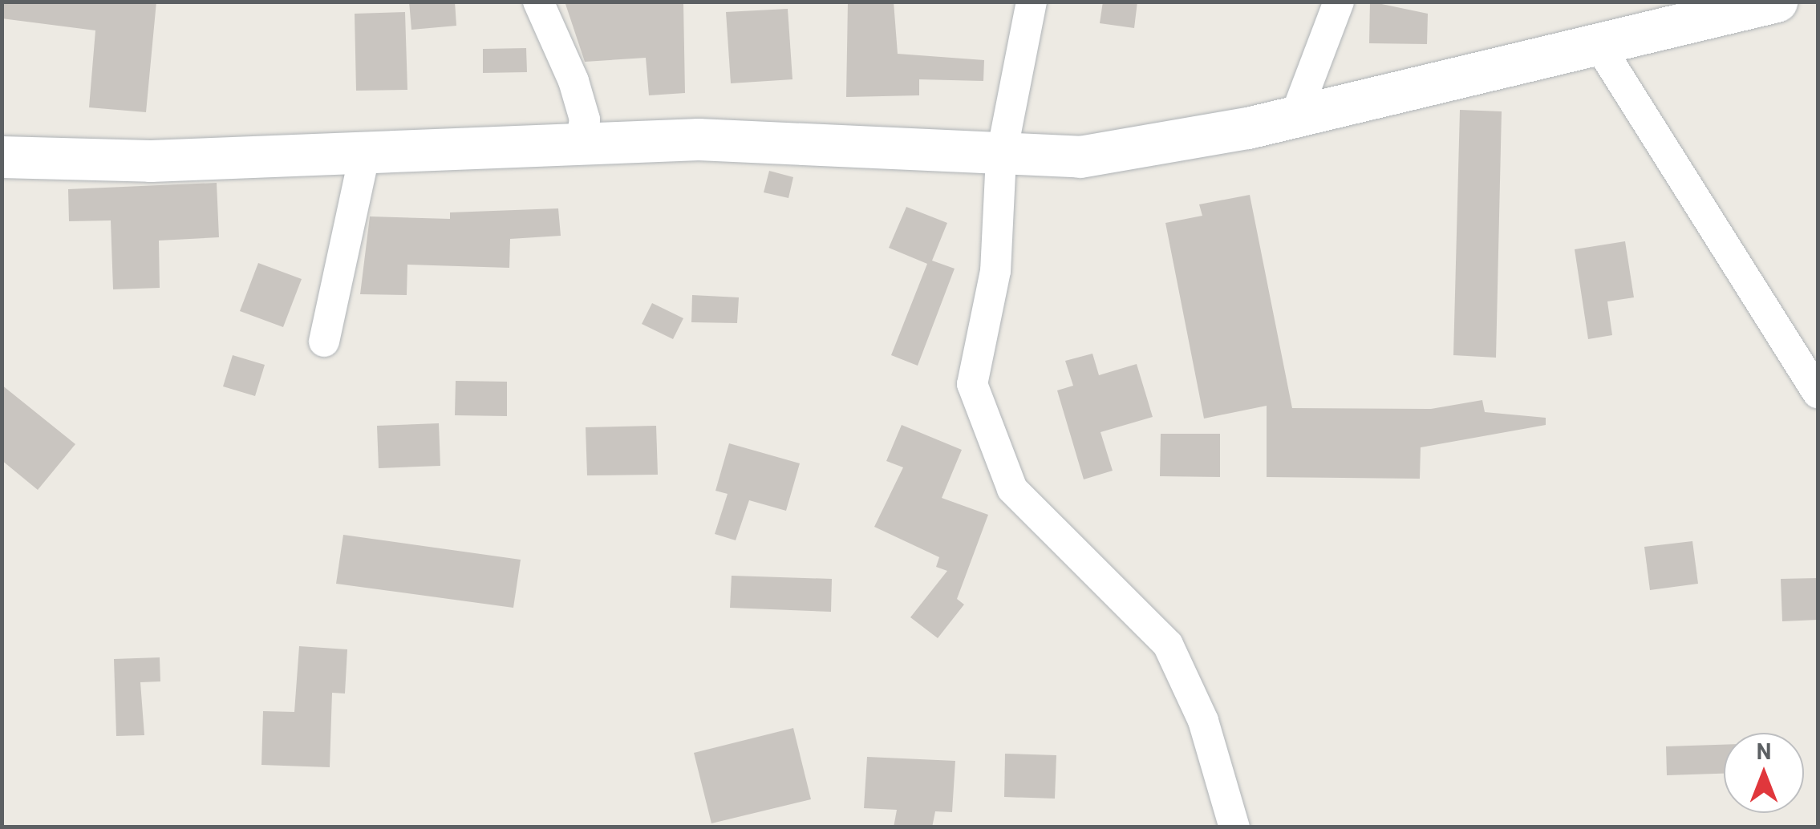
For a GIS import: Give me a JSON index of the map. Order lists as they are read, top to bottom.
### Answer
{
  "north": "top"
}
